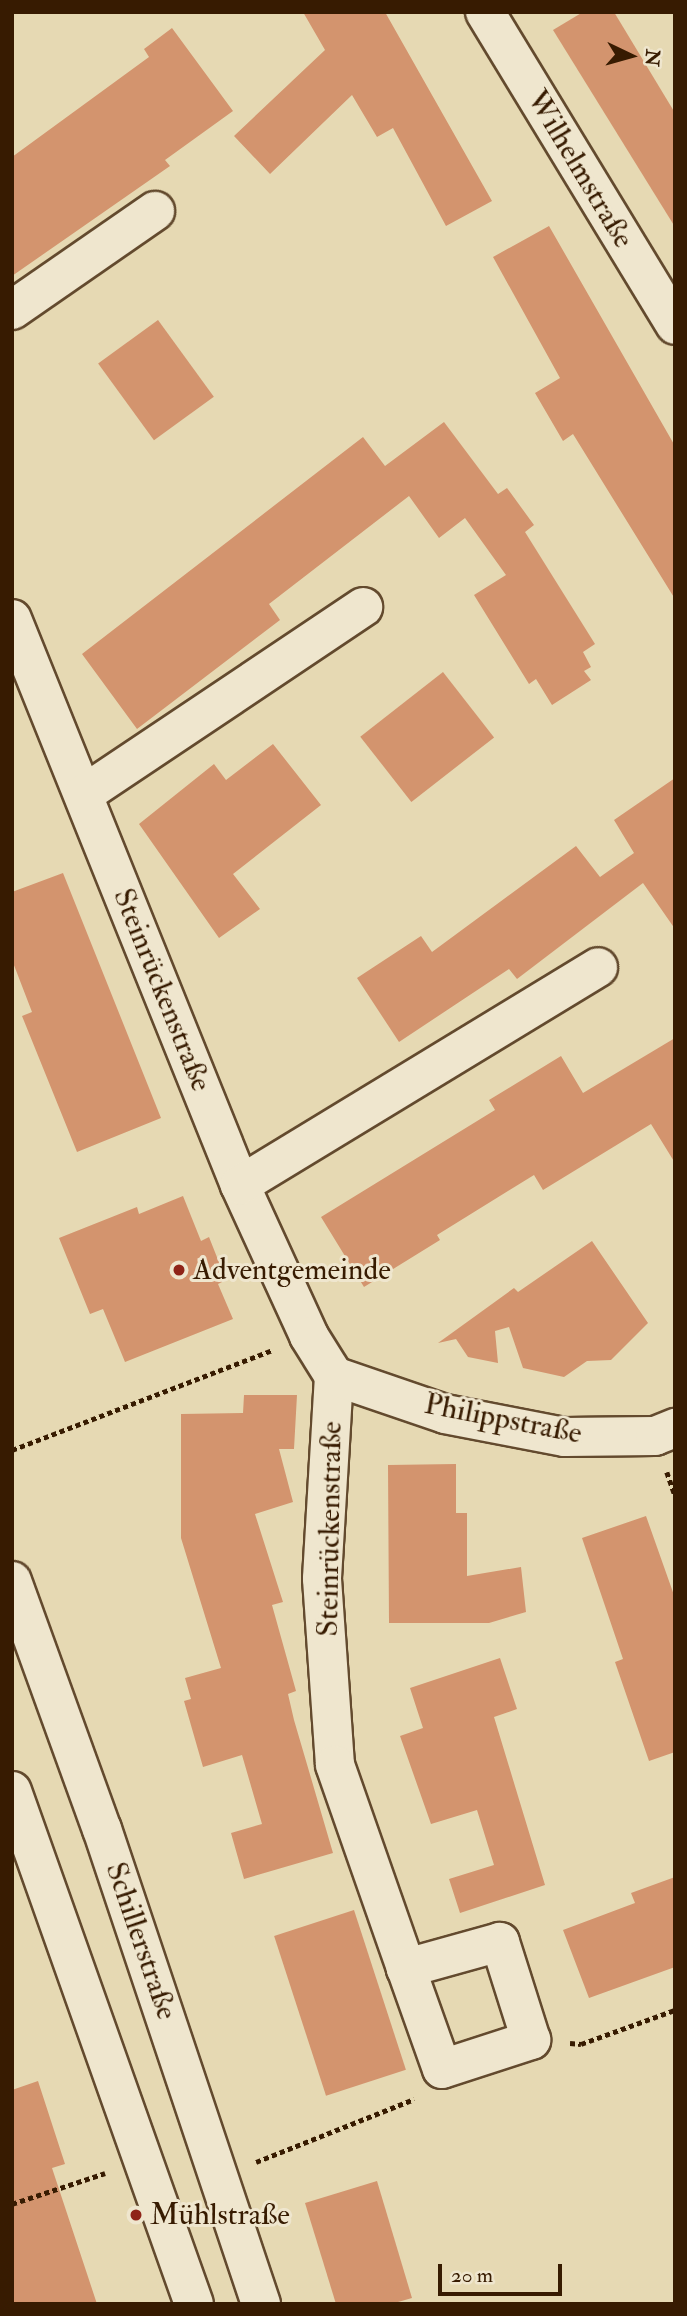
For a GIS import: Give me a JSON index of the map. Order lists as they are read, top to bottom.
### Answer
{
  "streets": {
    "street": [
      "Wilhelmstraße",
      "Steinrückenstraße",
      "Philippstraße",
      "Schillerstraße"
    ]
  },
  "crossings": [
    ["Steinrückenstraße", "Philippstraße"]
  ],
  "places": ["Adventgemeinde", "Mühlstraße"],
  "scale_bar": "20 m",
  "north": "right"
}
